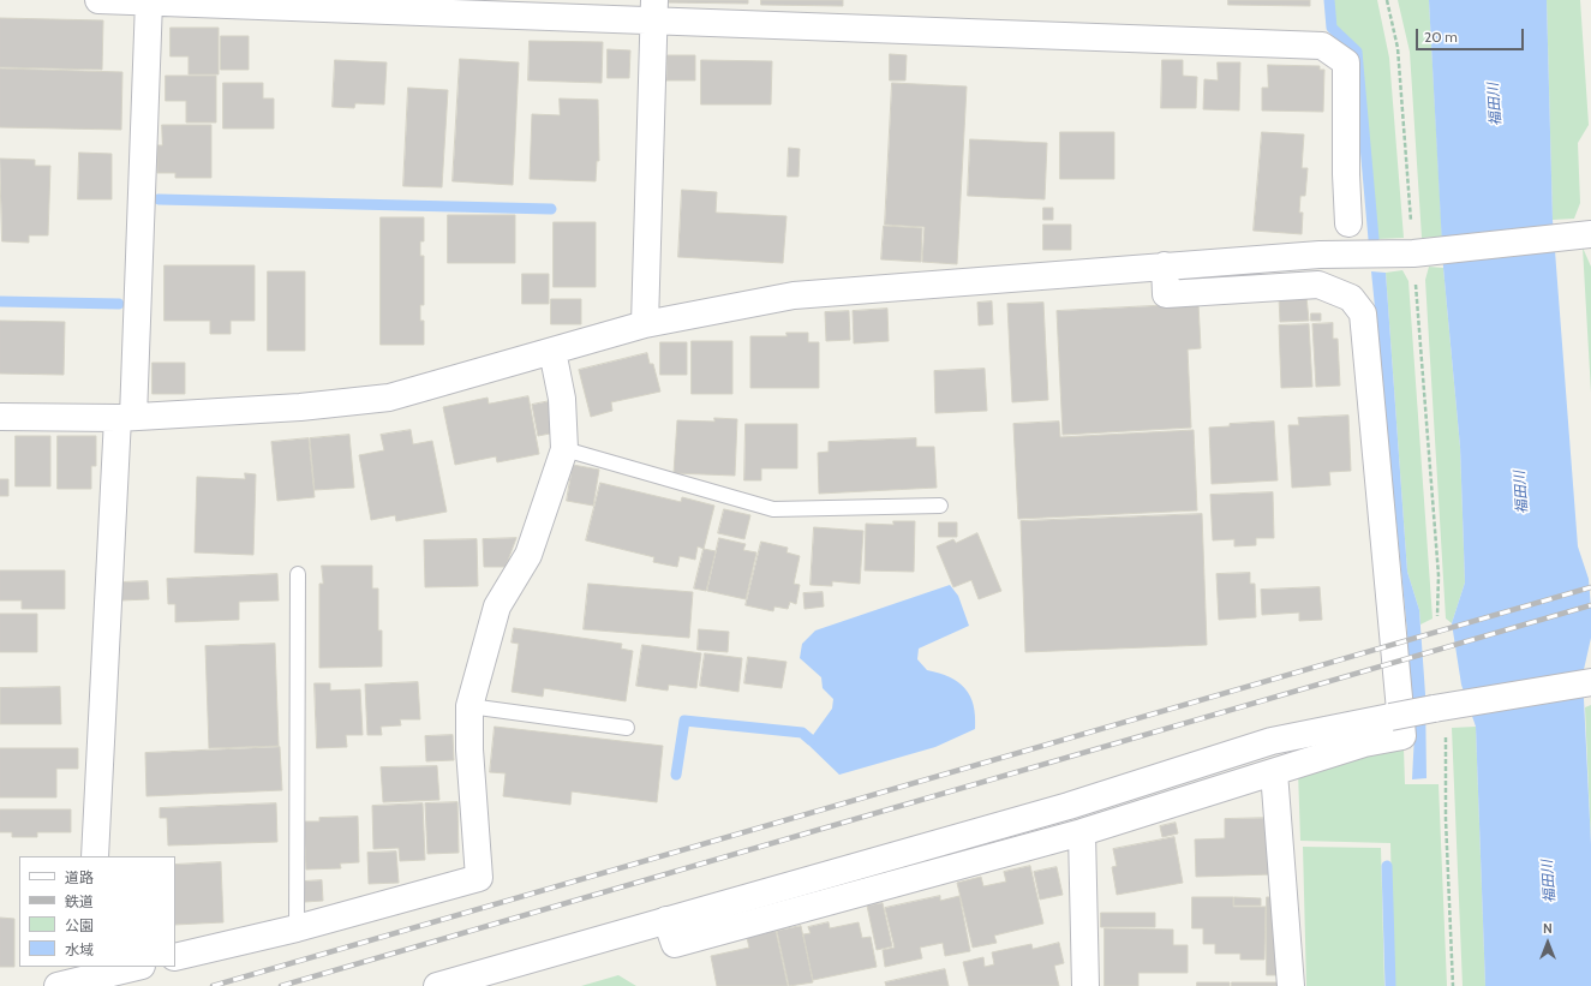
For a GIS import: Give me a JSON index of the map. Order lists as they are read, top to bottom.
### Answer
{
  "water": ["福田川"],
  "legend": [
    "道路",
    "鉄道",
    "公園",
    "水域"
  ],
  "scale_bar": "20 m",
  "north": "top"
}
